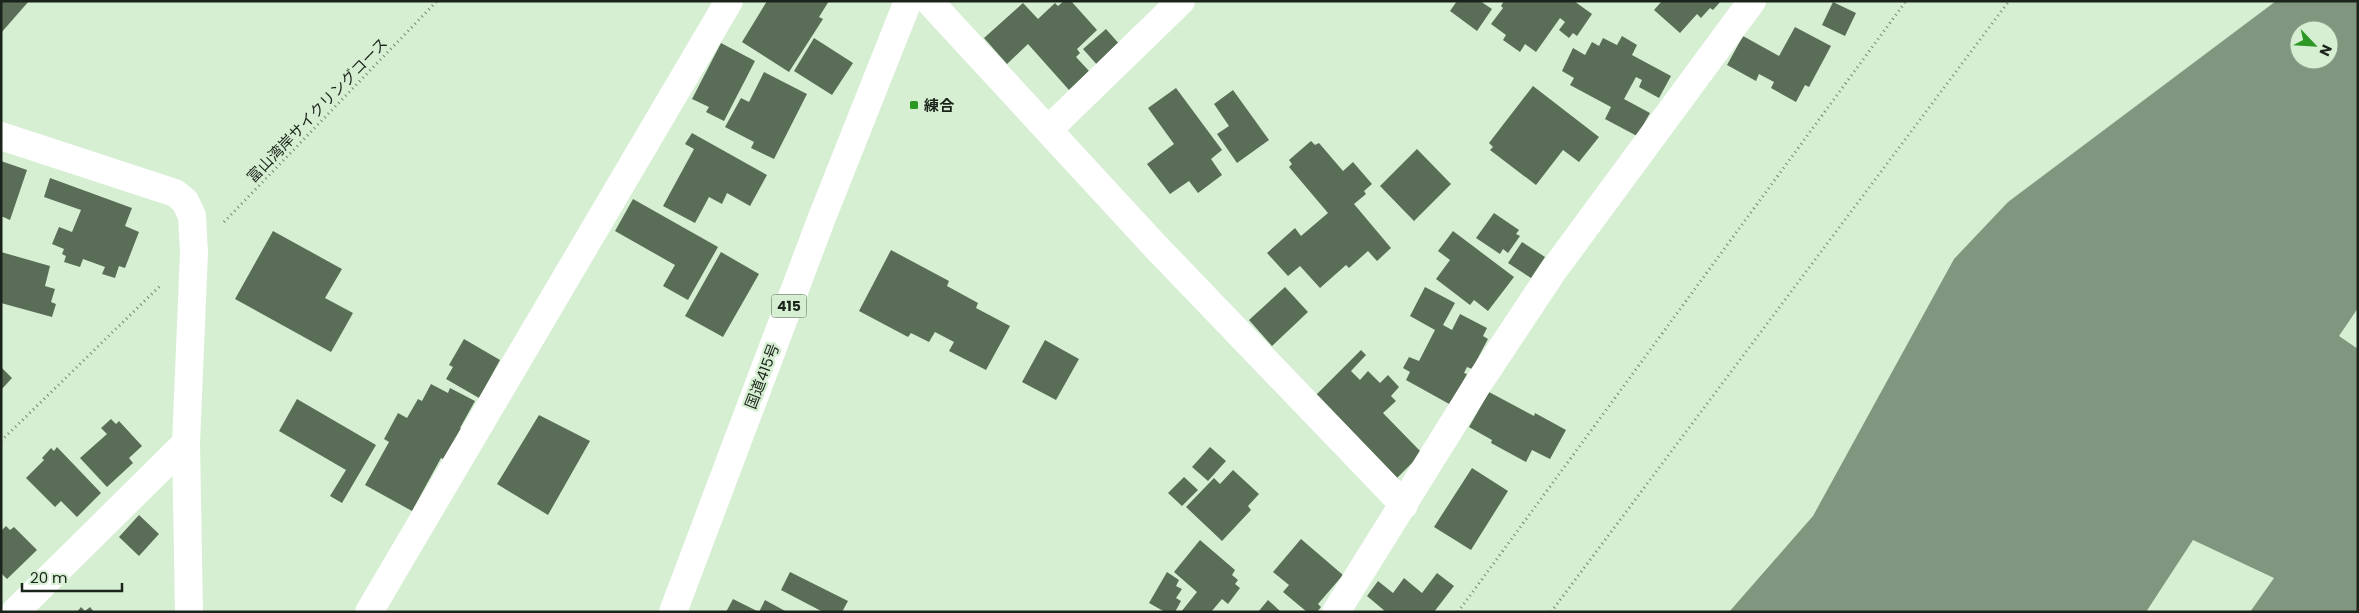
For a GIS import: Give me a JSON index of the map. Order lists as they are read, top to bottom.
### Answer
{
  "streets": {
    "main road": ["415", "国道415号"],
    "path": ["富山湾岸サイクリングコース"]
  },
  "places": {
    "transit": ["練合"]
  },
  "scale_bar": "20 m",
  "north": "bottom right"
}
